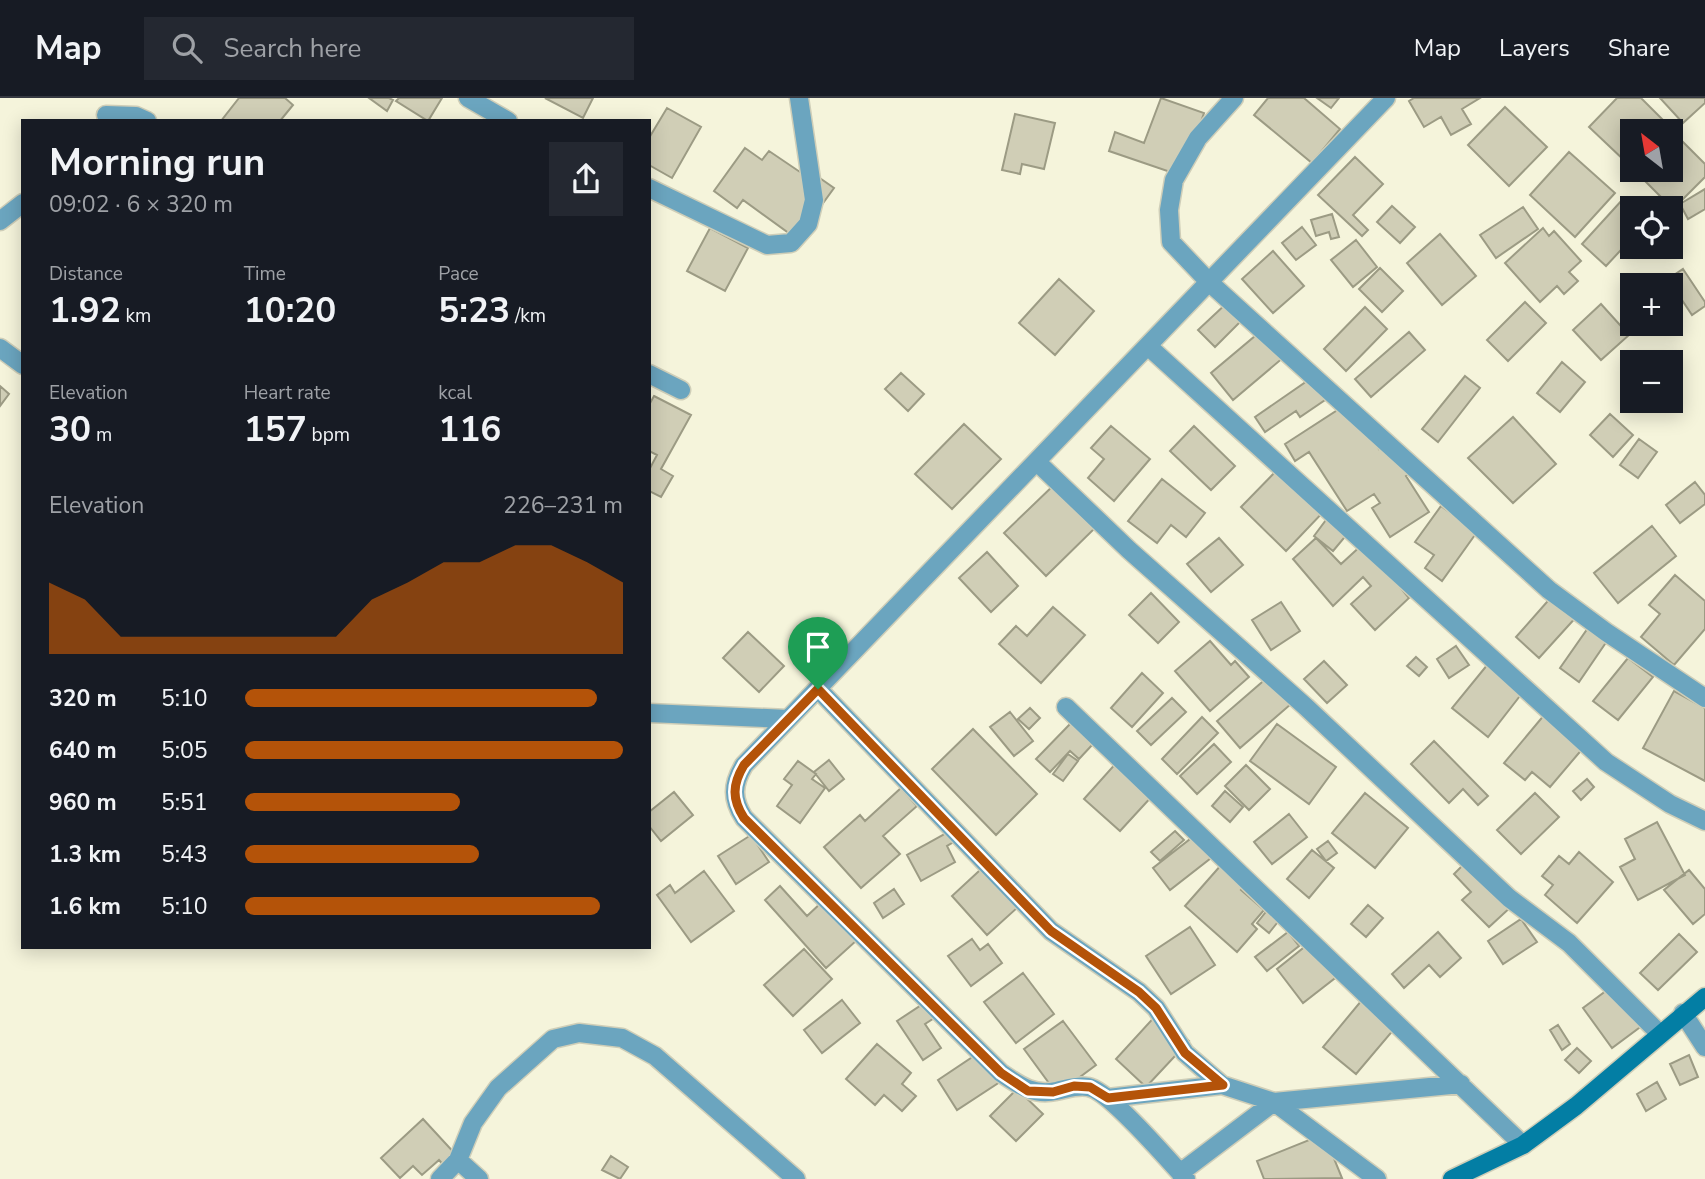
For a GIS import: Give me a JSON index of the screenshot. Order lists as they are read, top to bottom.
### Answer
{
  "north": "top left",
  "page": {
    "header": "Map",
    "search": "Search here",
    "nav": ["Map", "Layers", "Share"],
    "map_buttons": ["+", "−"],
    "heading": ["Morning run", "09:02 · 6 × 320 m"],
    "stats": [
      ["Distance", "1.92 km"],
      ["Time", "10:20"],
      ["Pace", "5:23 /km"],
      ["Elevation", "30 m"],
      ["Heart rate", "157 bpm"],
      ["kcal", "116"]
    ],
    "chart": ["Elevation", "226–231 m"],
    "list": [
      {
        "name": "320 m",
        "note": "5:10"
      },
      {
        "name": "640 m",
        "note": "5:05"
      },
      {
        "name": "960 m",
        "note": "5:51"
      },
      {
        "name": "1.3 km",
        "note": "5:43"
      },
      {
        "name": "1.6 km",
        "note": "5:10"
      }
    ]
  }
}
